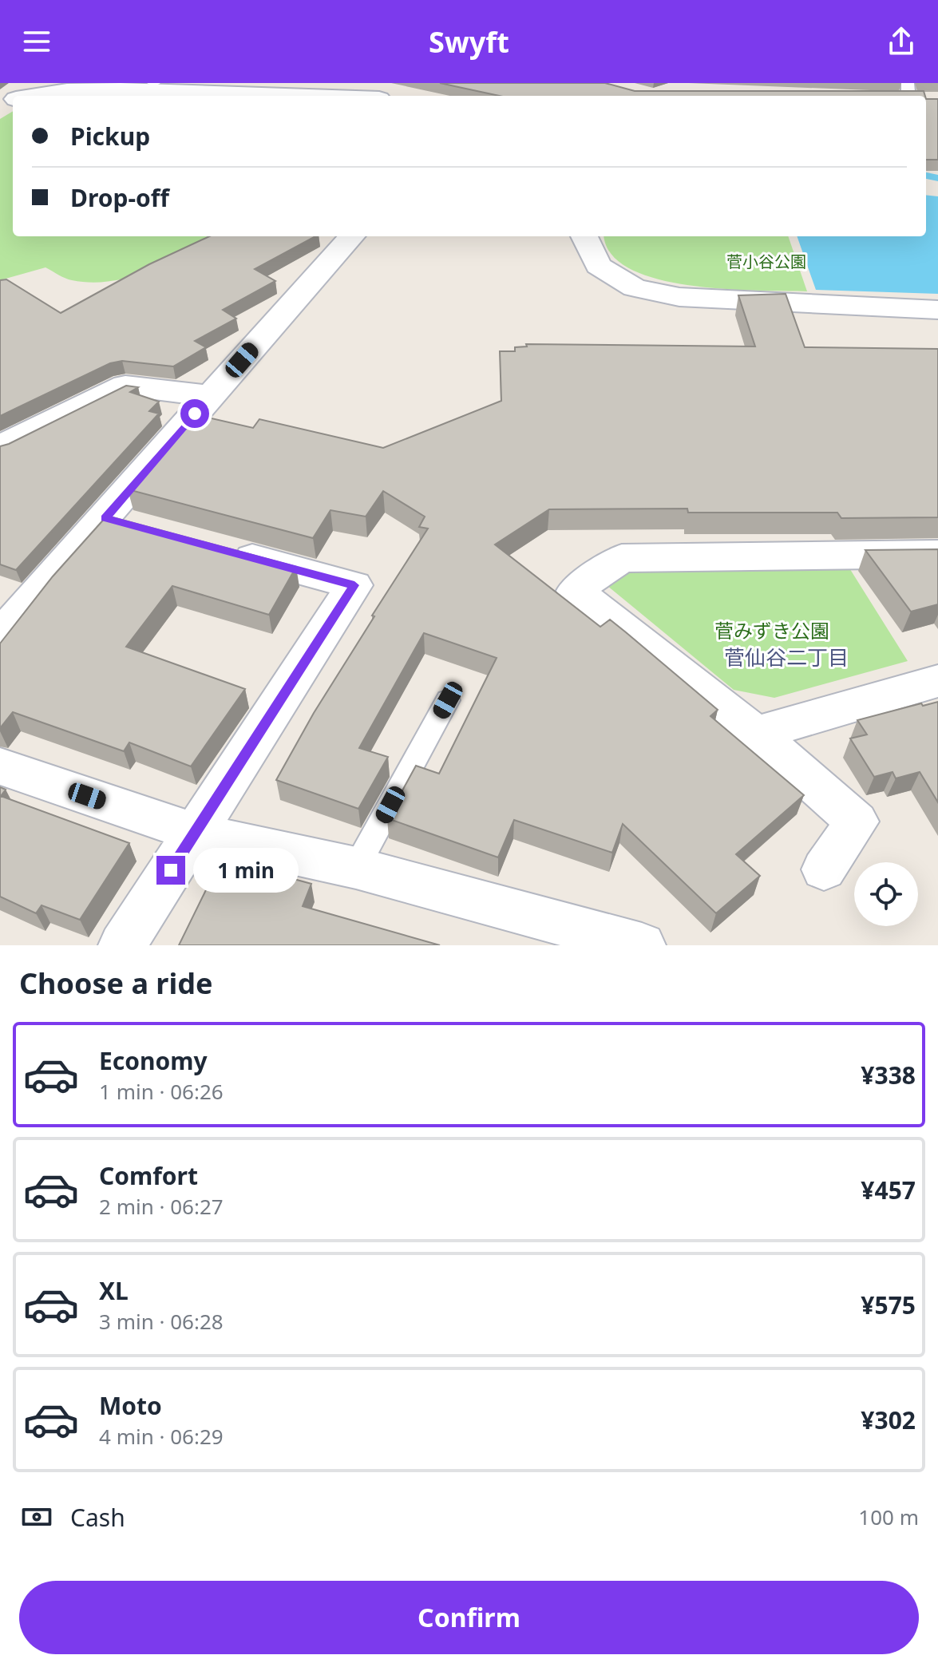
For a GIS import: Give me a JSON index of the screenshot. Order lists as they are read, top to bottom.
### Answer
{
  "districts": ["菅仙谷二丁目"],
  "parks": ["菅小谷公園", "菅みずき公園"],
  "page": {
    "header": "Swyft",
    "banner": ["Pickup", "Drop-off"],
    "bubble": "1 min",
    "heading": "Choose a ride",
    "list": [
      {
        "name": "Economy",
        "note": "1 min · 06:26",
        "value": "¥338"
      },
      {
        "name": "Comfort",
        "note": "2 min · 06:27",
        "value": "¥457"
      },
      {
        "name": "XL",
        "note": "3 min · 06:28",
        "value": "¥575"
      },
      {
        "name": "Moto",
        "note": "4 min · 06:29",
        "value": "¥302"
      }
    ],
    "pay": ["Cash", "100 m"],
    "buttons": "Confirm"
  }
}
